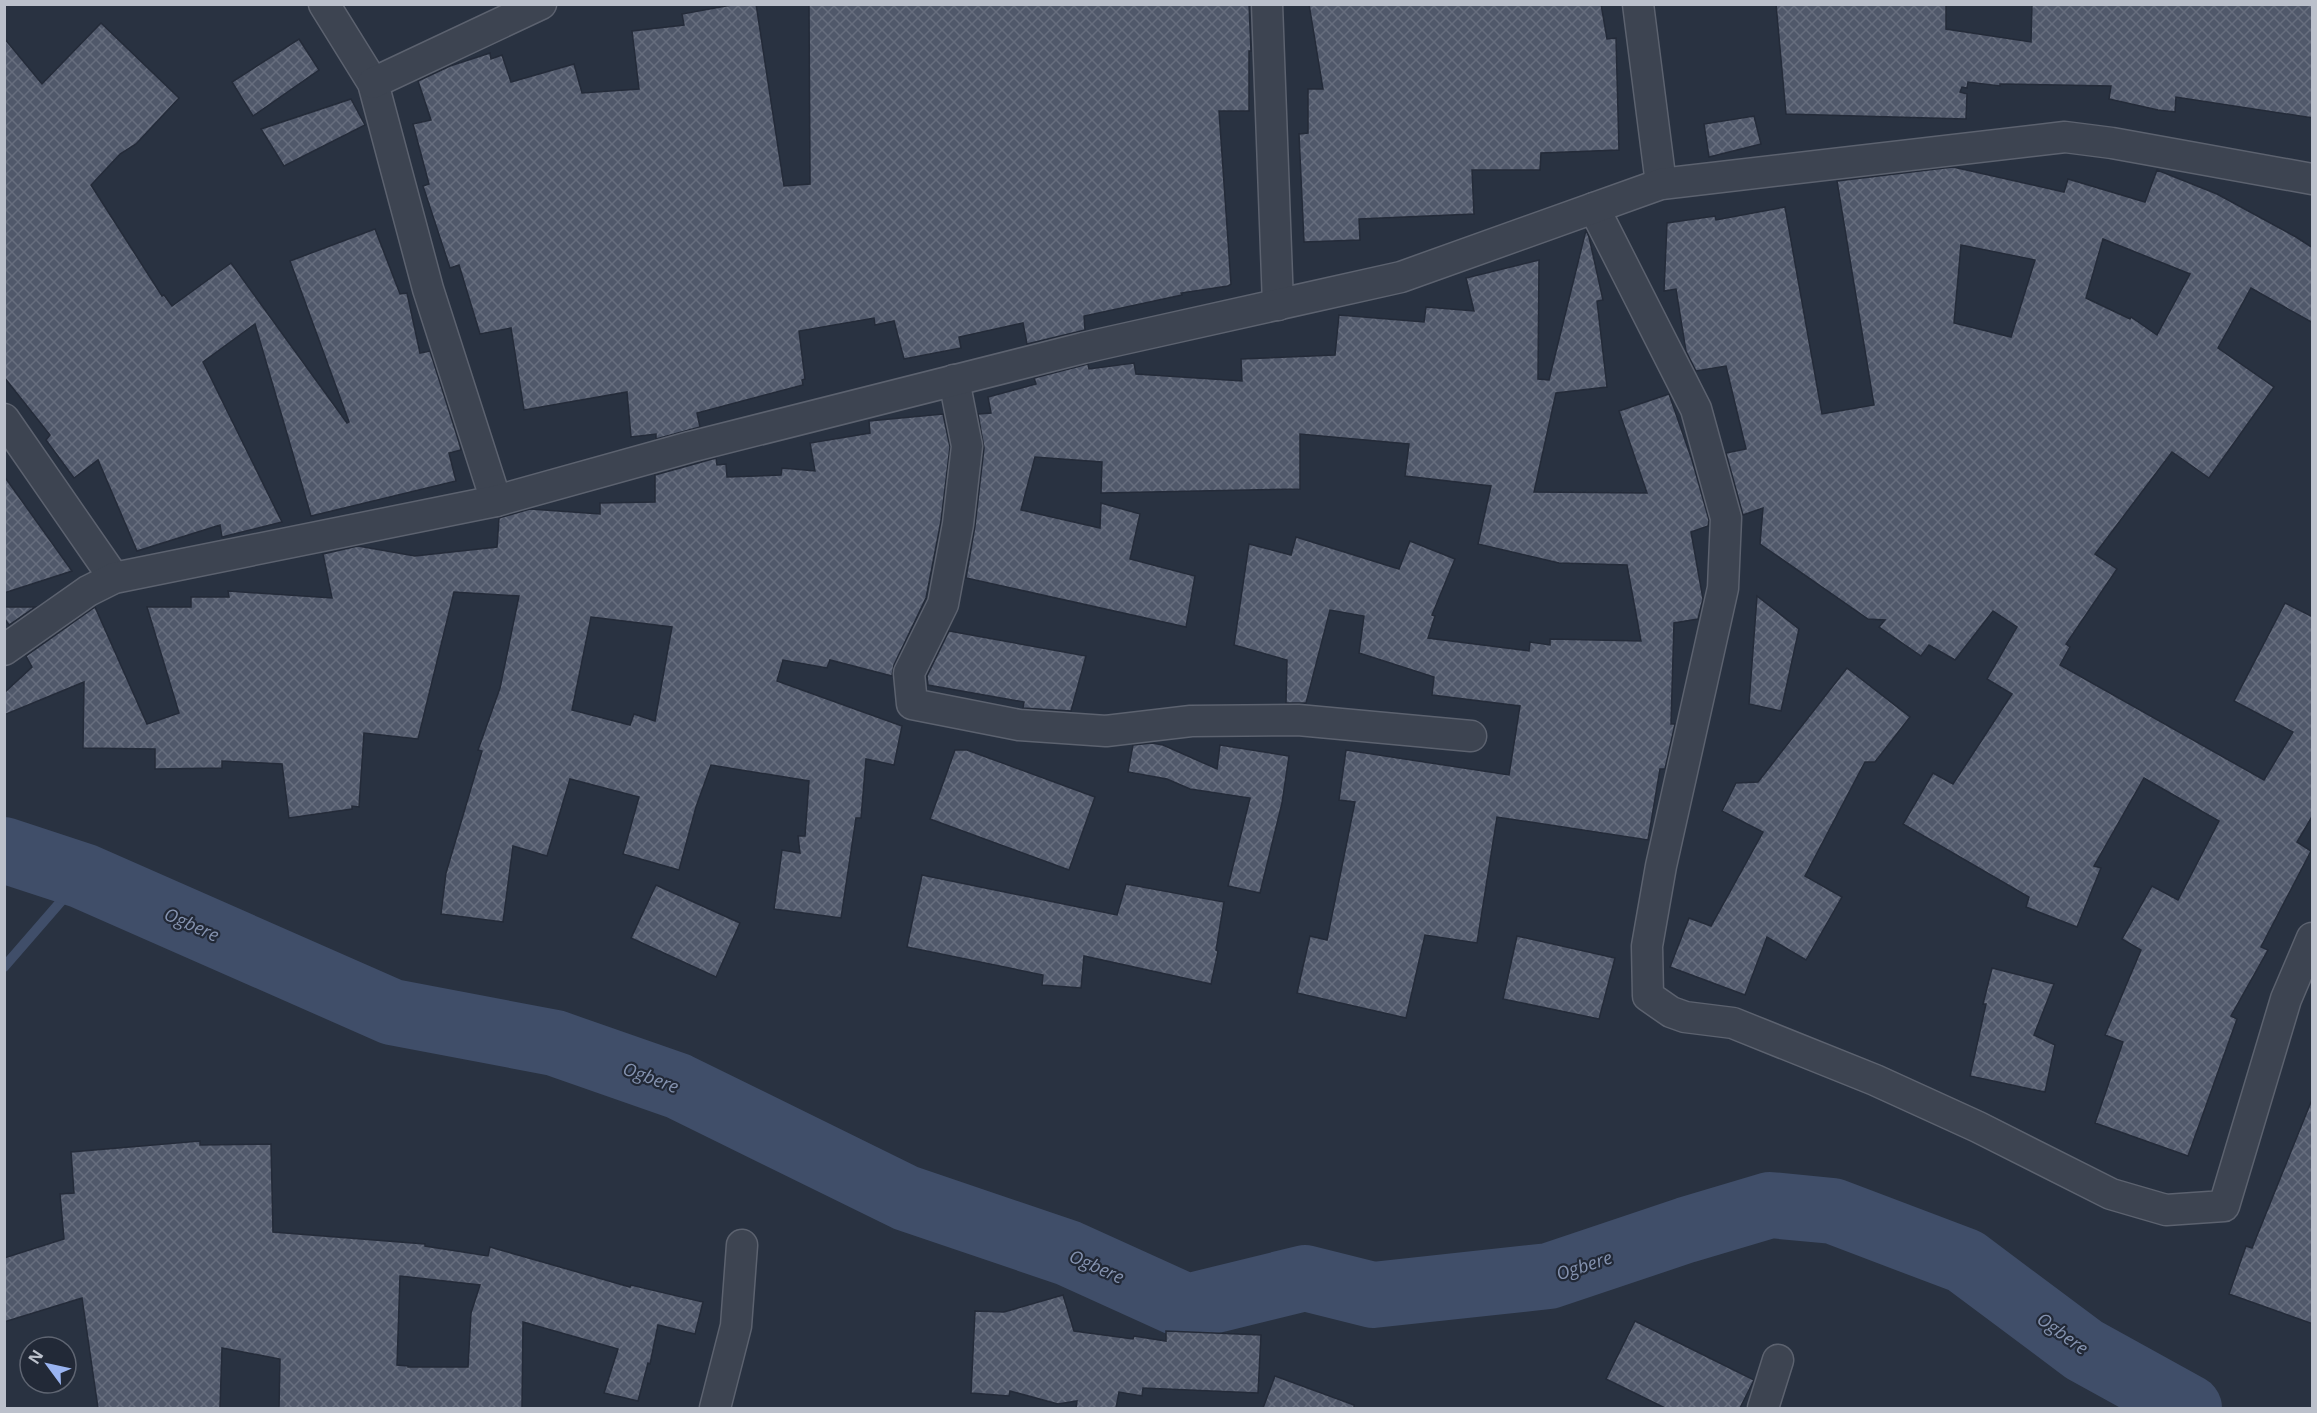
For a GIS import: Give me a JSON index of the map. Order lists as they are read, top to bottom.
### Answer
{
  "water": ["Ogbere"],
  "north": "top left"
}
